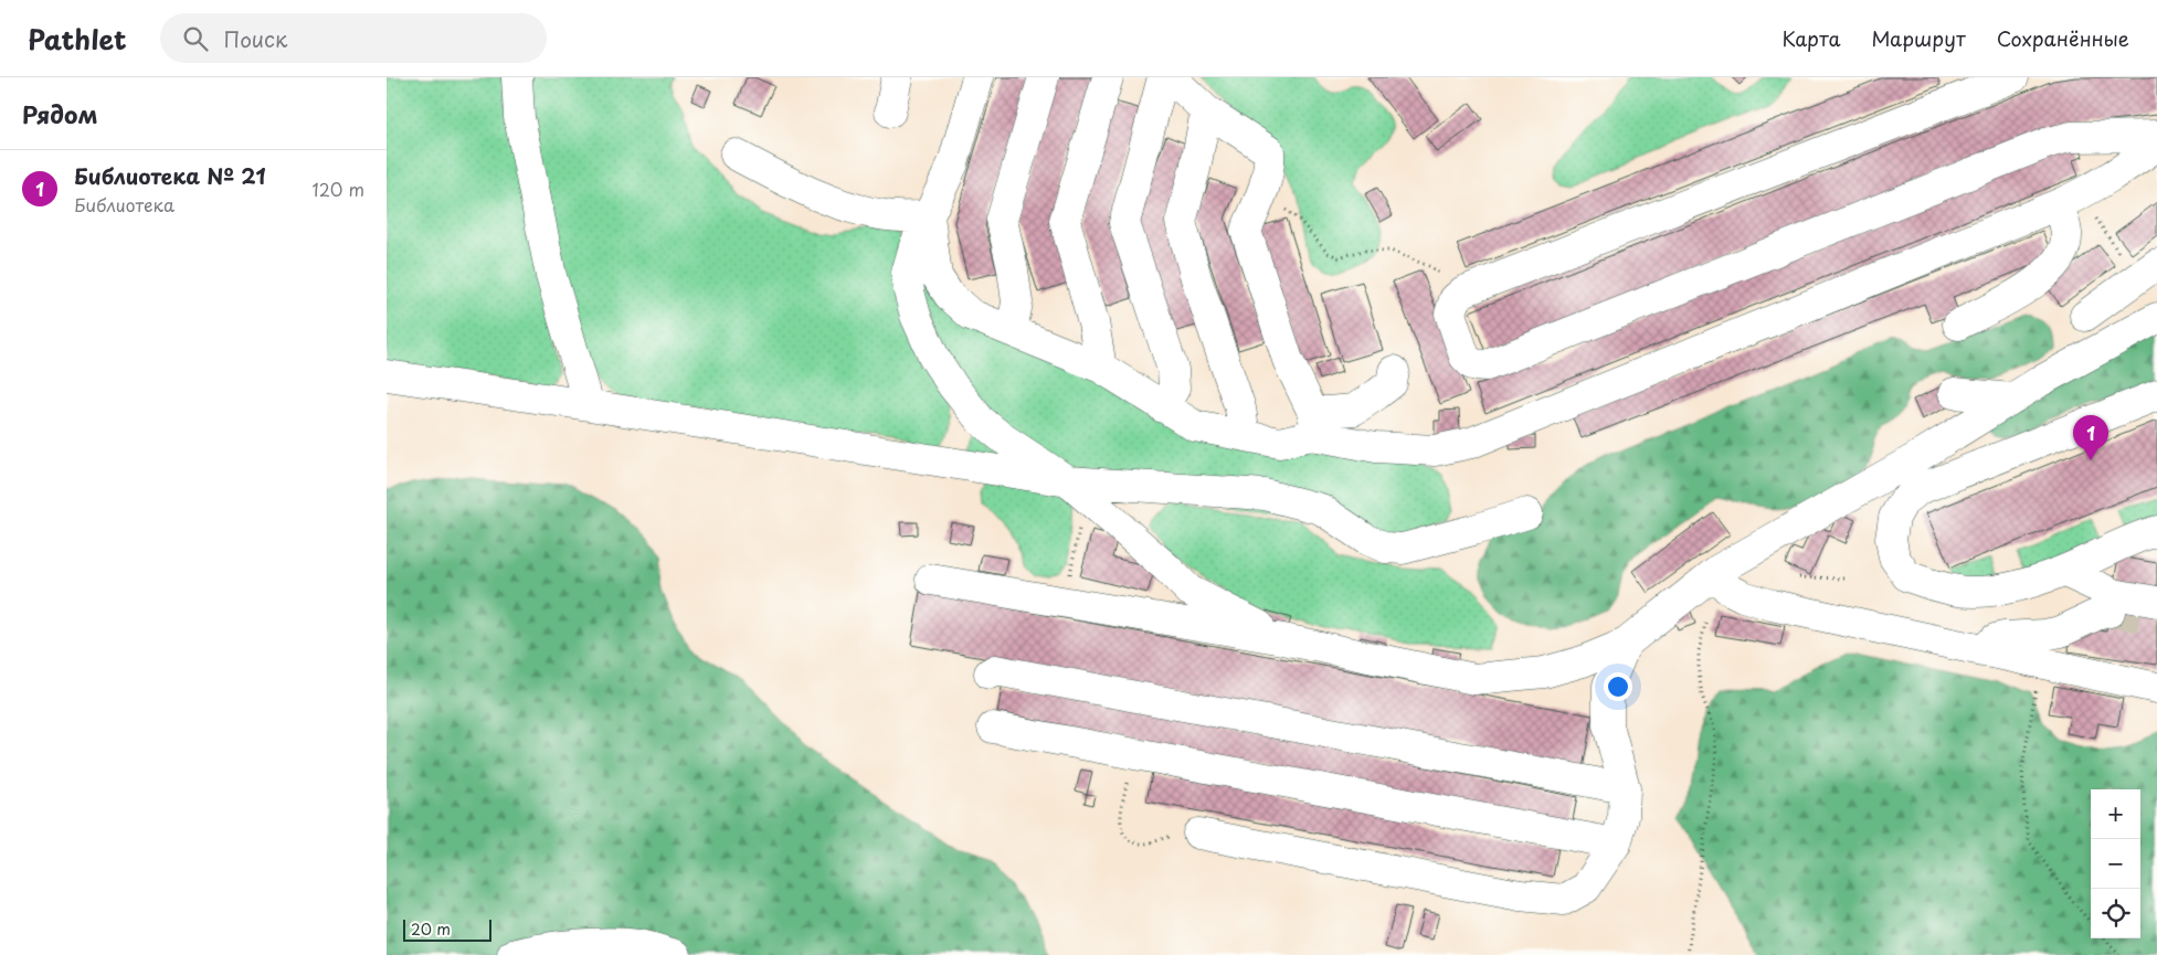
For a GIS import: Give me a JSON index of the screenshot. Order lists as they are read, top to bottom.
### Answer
{
  "scale_bar": "20 m",
  "page": {
    "header": "Pathlet",
    "search": "Поиск",
    "nav": ["Карта", "Маршрут", "Сохранённые"],
    "heading": "Рядом",
    "list": [
      {
        "mark": "1",
        "name": "Библиотека № 21",
        "note": "Библиотека",
        "value": "120 m"
      }
    ],
    "pins": "1",
    "map_buttons": ["+", "−"],
    "scale": "20 m"
  }
}
